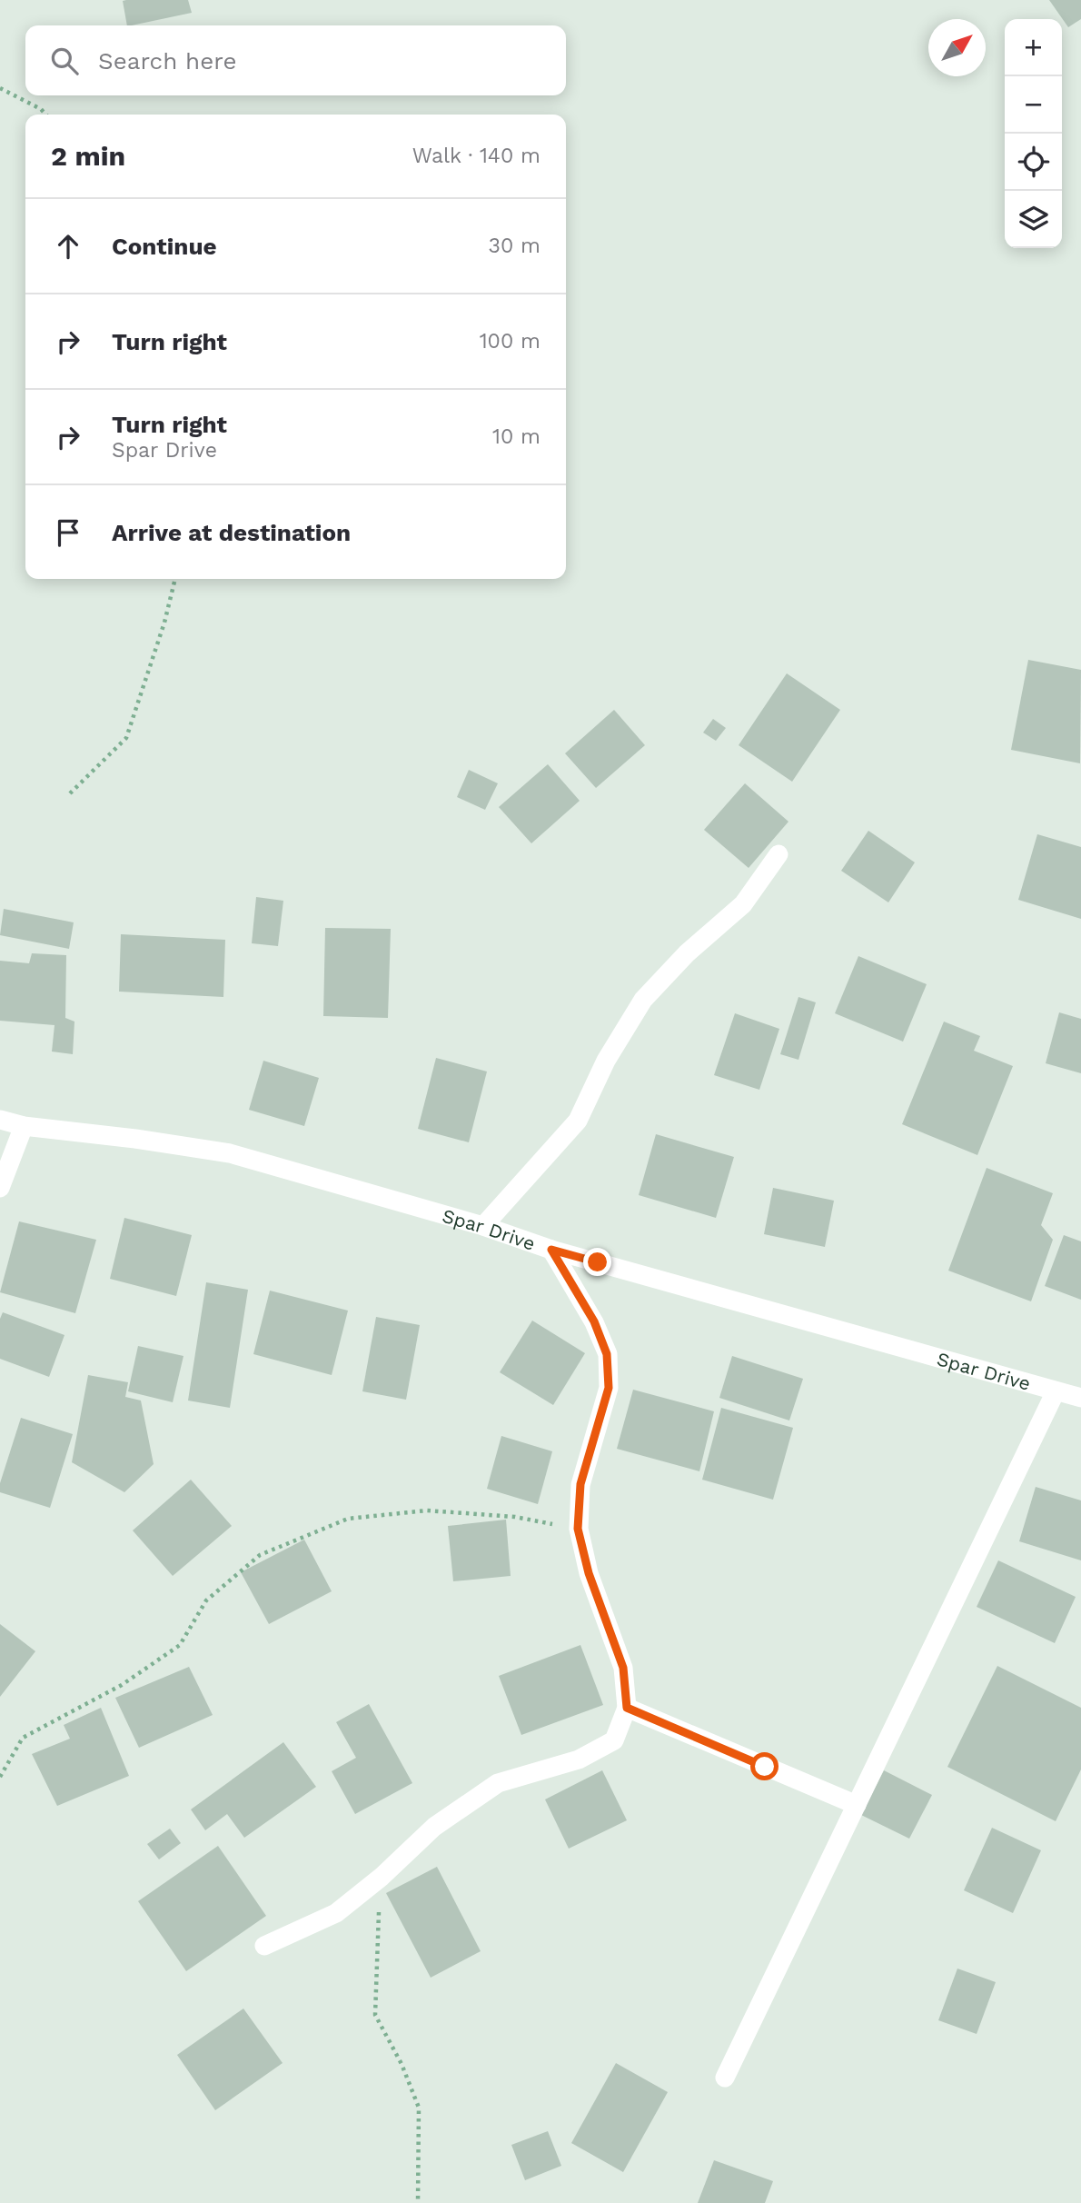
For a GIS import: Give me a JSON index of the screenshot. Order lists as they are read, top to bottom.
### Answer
{
  "streets": {
    "street": ["Spar Drive"]
  },
  "north": "top right",
  "page": {
    "map_buttons": ["+", "−"],
    "search": "Search here",
    "heading": ["2 min", "Walk · 140 m"],
    "list": [
      ["Continue", "30 m"],
      ["Turn right", "100 m"],
      ["Turn right", "Spar Drive", "10 m"],
      "Arrive at destination"
    ]
  }
}
